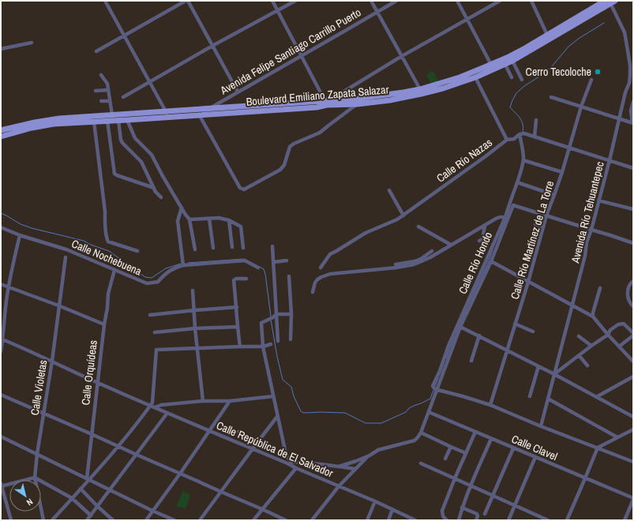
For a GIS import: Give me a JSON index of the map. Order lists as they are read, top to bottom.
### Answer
{
  "streets": {
    "main road": ["Boulevard Emiliano Zapata Salazar"],
    "street": [
      "Avenida Felipe Santiago Carrillo Puerto",
      "Calle Río Nazas",
      "Avenida Río Tehuantepec",
      "Calle Río Martínez de La Torre",
      "Calle Nochebuena",
      "Calle Río Hondo",
      "Calle Orquídeas",
      "Calle Violetas",
      "Calle Clavel",
      "Calle República de El Salvador"
    ]
  },
  "crossings": [
    ["Avenida Felipe Santiago Carrillo Puerto", "Boulevard Emiliano Zapata Salazar"],
    ["Boulevard Emiliano Zapata Salazar", "Avenida Río Tehuantepec"],
    ["Calle Río Martínez de La Torre", "Calle Río Hondo"],
    ["Calle Nochebuena", "Calle Orquídeas"],
    ["Calle Orquídeas", "Calle República de El Salvador"],
    ["Calle Violetas", "Calle República de El Salvador"]
  ],
  "places": ["Cerro Tecoloche"],
  "north": "bottom right"
}
